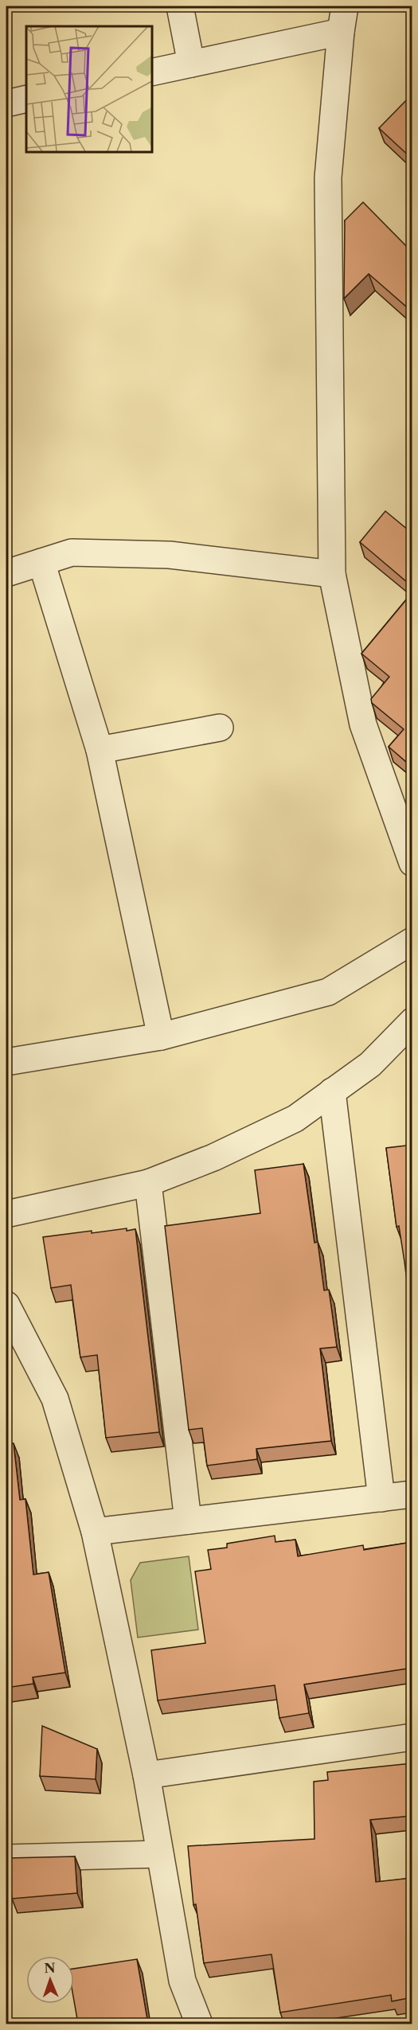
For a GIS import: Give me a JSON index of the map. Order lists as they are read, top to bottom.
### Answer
{
  "north": "top"
}
